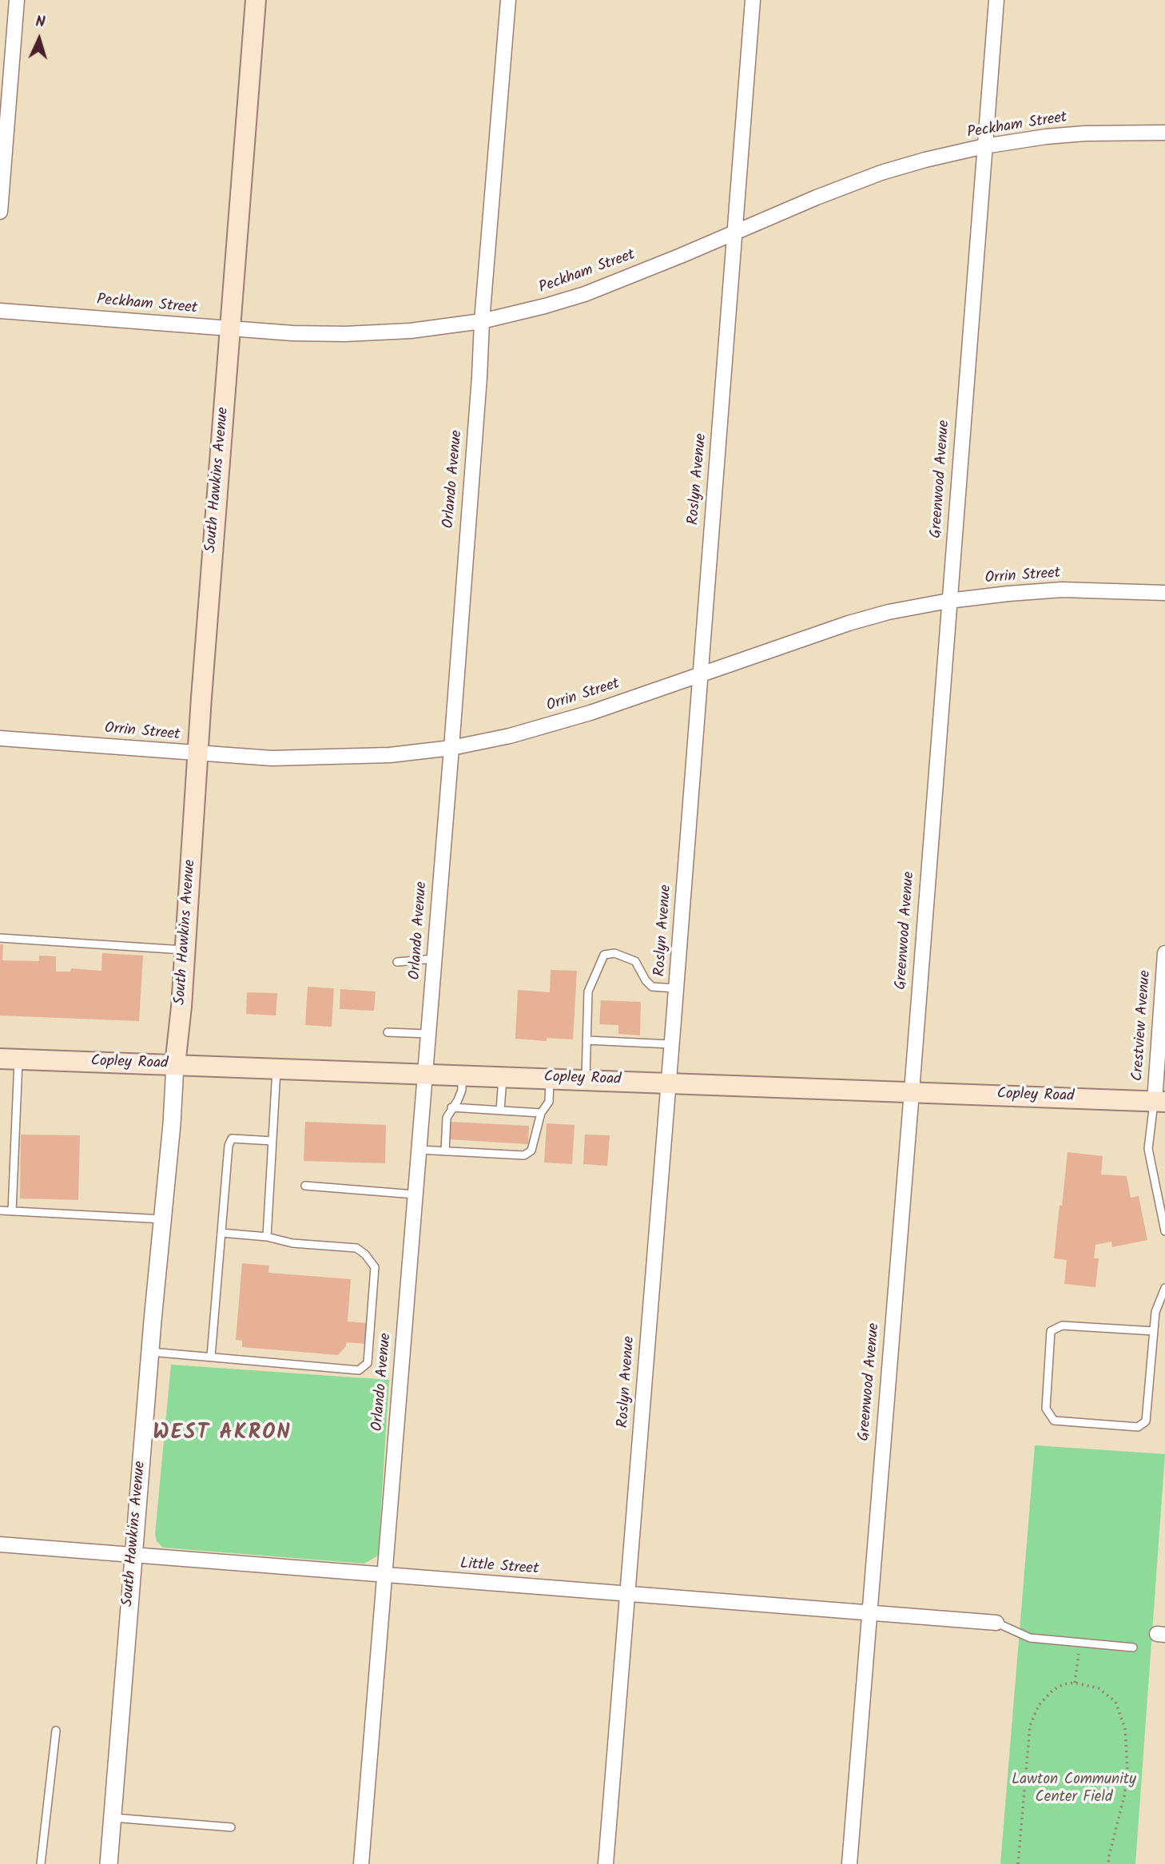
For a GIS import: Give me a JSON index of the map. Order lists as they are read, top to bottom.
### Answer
{
  "streets": {
    "main road": ["South Hawkins Avenue", "Copley Road"],
    "street": [
      "Peckham Street",
      "Orlando Avenue",
      "Roslyn Avenue",
      "Greenwood Avenue",
      "Orrin Street",
      "Crestview Avenue",
      "Little Street"
    ]
  },
  "crossings": [
    ["Peckham Street", "Orlando Avenue"],
    ["Peckham Street", "Roslyn Avenue"],
    ["Peckham Street", "Greenwood Avenue"],
    ["Peckham Street", "South Hawkins Avenue"],
    ["Orlando Avenue", "Orrin Street"],
    ["Orlando Avenue", "Copley Road"],
    ["Orlando Avenue", "Little Street"],
    ["Roslyn Avenue", "Orrin Street"],
    ["Roslyn Avenue", "Copley Road"],
    ["Roslyn Avenue", "Little Street"],
    ["Greenwood Avenue", "Orrin Street"],
    ["Greenwood Avenue", "Copley Road"],
    ["Greenwood Avenue", "Little Street"],
    ["South Hawkins Avenue", "Orrin Street"],
    ["South Hawkins Avenue", "Copley Road"],
    ["South Hawkins Avenue", "Little Street"],
    ["Crestview Avenue", "Copley Road"]
  ],
  "districts": ["WEST AKRON"],
  "parks": ["Lawton Community Center Field"],
  "north": "top"
}
